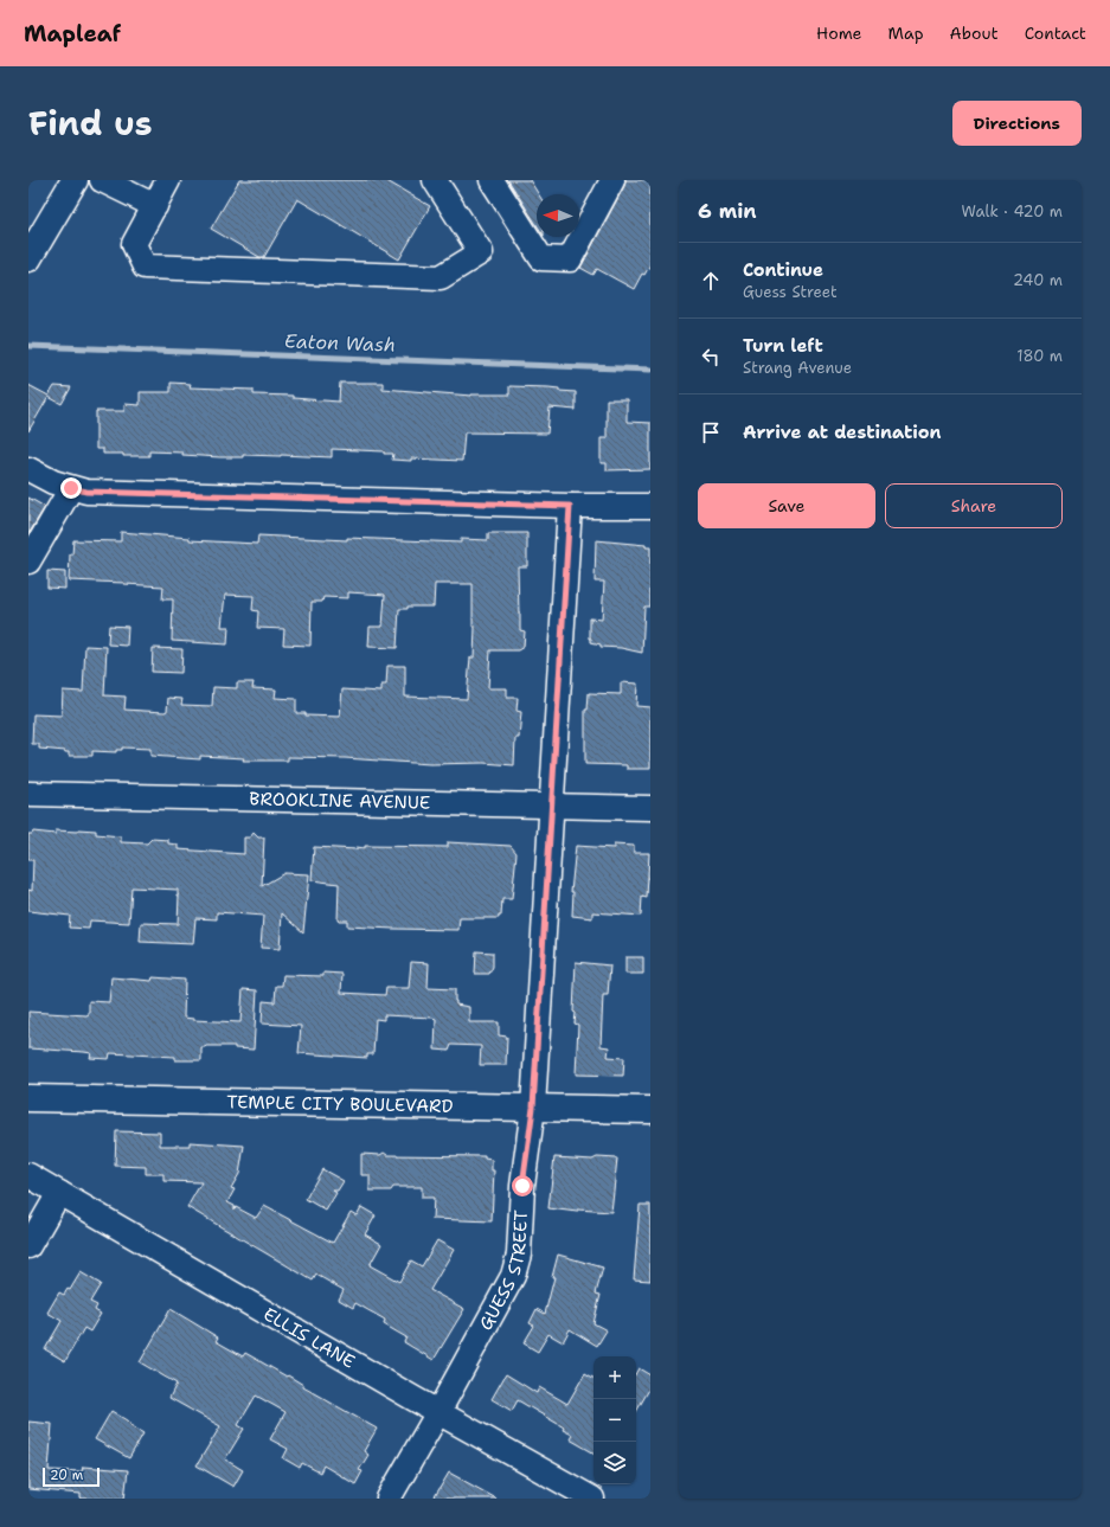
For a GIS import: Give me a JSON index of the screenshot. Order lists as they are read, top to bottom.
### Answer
{
  "streets": {
    "main road": ["TEMPLE CITY BOULEVARD"],
    "street": ["BROOKLINE AVENUE", "GUESS STREET", "ELLIS LANE"]
  },
  "crossings": [
    ["BROOKLINE AVENUE", "GUESS STREET"],
    ["TEMPLE CITY BOULEVARD", "GUESS STREET"],
    ["GUESS STREET", "ELLIS LANE"]
  ],
  "water": ["Eaton Wash"],
  "scale_bar": "20 m",
  "north": "left",
  "page": {
    "header": "Mapleaf",
    "nav": [
      "Home",
      "Map",
      "About",
      "Contact"
    ],
    "title": "Find us",
    "buttons": [
      "Directions",
      ["Save", "Share"]
    ],
    "heading": ["6 min", "Walk · 420 m"],
    "list": [
      ["Continue", "Guess Street", "240 m"],
      ["Turn left", "Strang Avenue", "180 m"],
      "Arrive at destination"
    ],
    "map_buttons": ["+", "−"],
    "scale": "20 m"
  }
}
